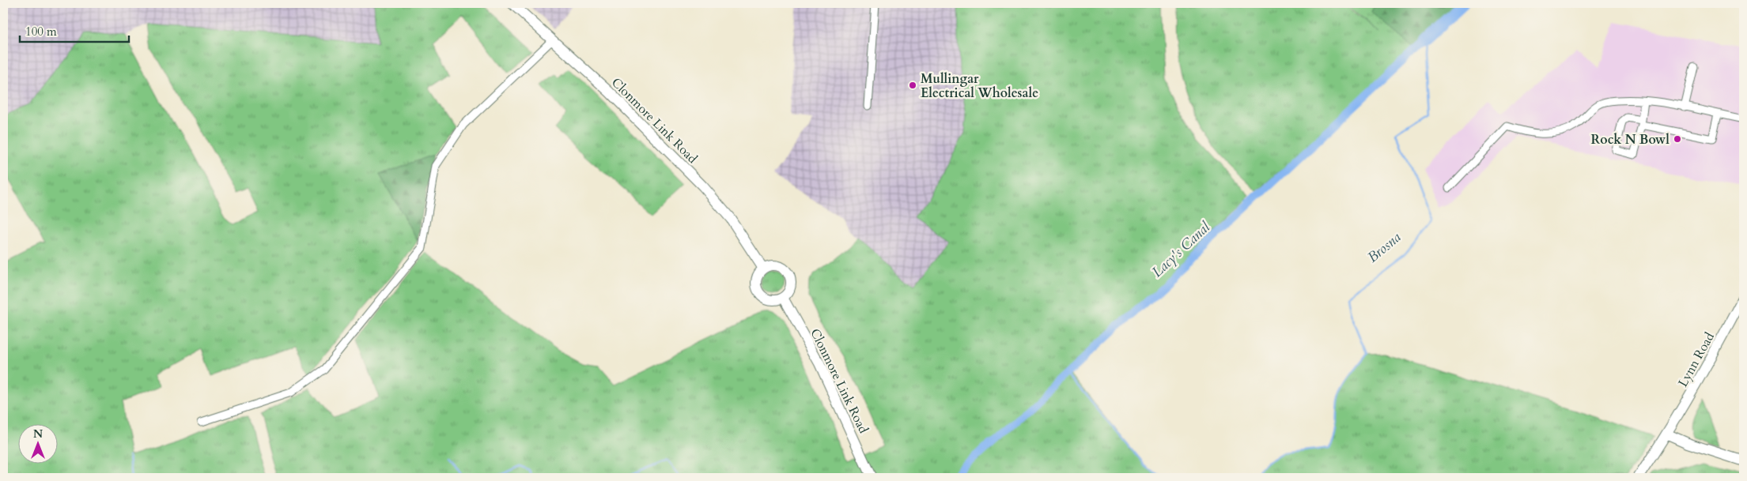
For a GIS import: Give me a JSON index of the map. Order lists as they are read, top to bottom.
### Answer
{
  "streets": {
    "main road": ["Clonmore Link Road", "Lynn Road"]
  },
  "water": ["Brosna", "Lacy's Canal"],
  "places": ["Mullingar Electrical Wholesale", "Rock N Bowl"],
  "scale_bar": "100 m",
  "north": "top"
}
